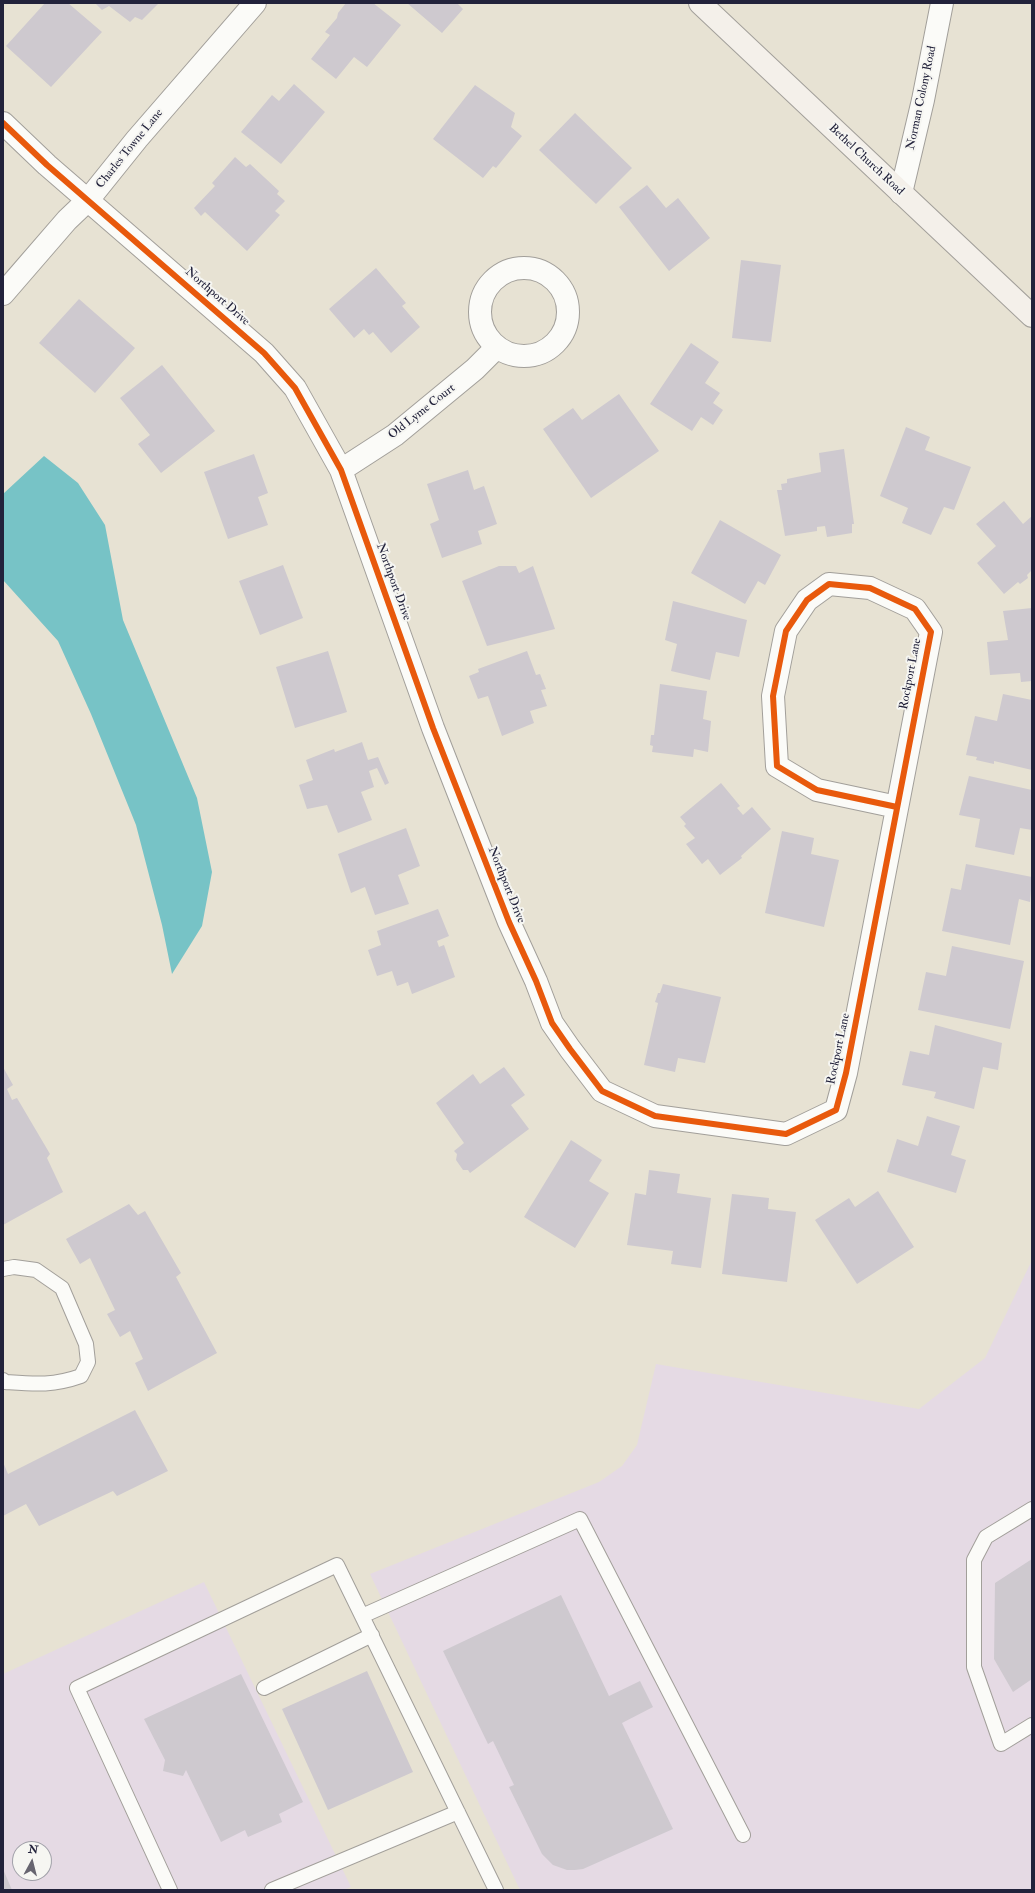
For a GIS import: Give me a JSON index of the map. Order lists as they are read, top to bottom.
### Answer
{
  "streets": {
    "street": [
      "Norman Colony Road",
      "Charles Towne Lane",
      "Bethel Church Road",
      "Northport Drive",
      "Old Lyme Court",
      "Rockport Lane"
    ]
  },
  "crossings": [
    ["Norman Colony Road", "Bethel Church Road"],
    ["Charles Towne Lane", "Northport Drive"],
    ["Northport Drive", "Old Lyme Court"],
    ["Northport Drive", "Rockport Lane"]
  ],
  "north": "top"
}
